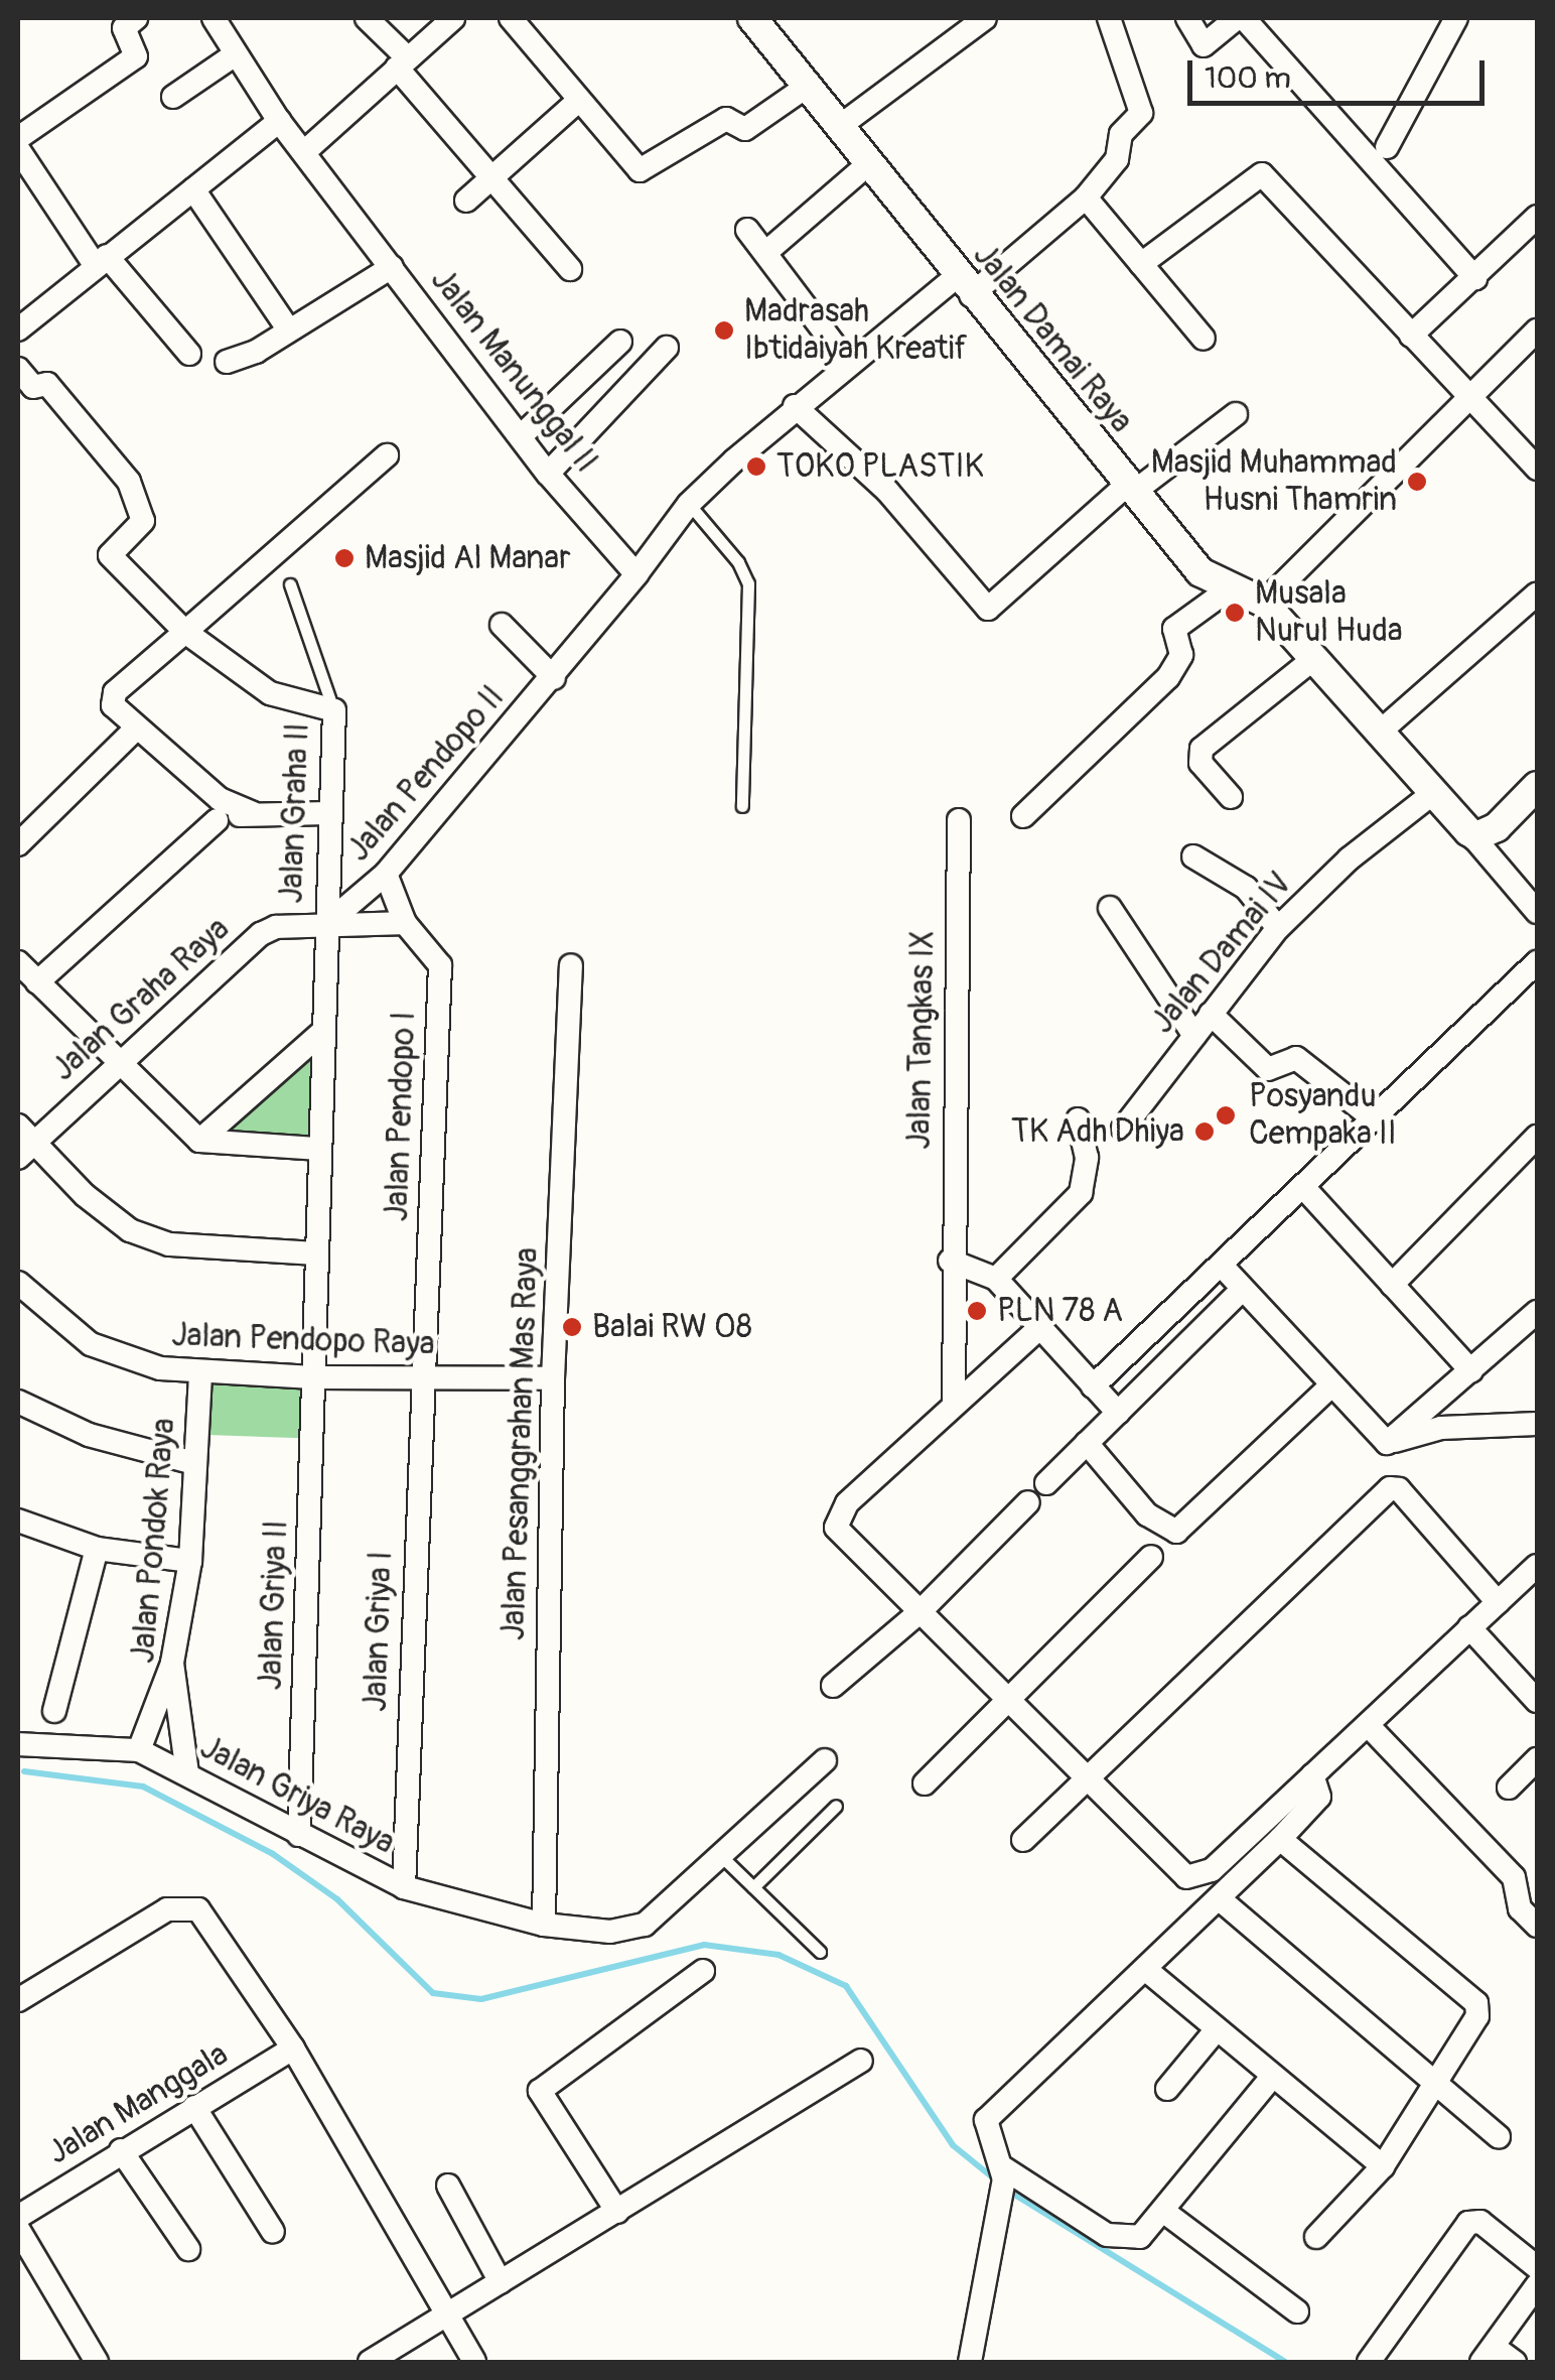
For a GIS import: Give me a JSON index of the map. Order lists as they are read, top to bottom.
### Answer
{
  "streets": {
    "street": [
      "Jalan Damai Raya",
      "Jalan Manunggal II",
      "Jalan Pendopo II",
      "Jalan Graha II",
      "Jalan Damai IV",
      "Jalan Graha Raya",
      "Jalan Tangkas IX",
      "Jalan Pendopo I",
      "Jalan Pendopo Raya",
      "Jalan Pesanggrahan Mas Raya",
      "Jalan Pondok Raya",
      "Jalan Griya II",
      "Jalan Griya I",
      "Jalan Griya Raya",
      "Jalan Manggala"
    ]
  },
  "crossings": [
    ["Jalan Damai Raya", "Jalan Damai IV"],
    ["Jalan Manunggal II", "Jalan Pendopo II"],
    ["Jalan Pendopo II", "Jalan Graha II"],
    ["Jalan Pendopo II", "Jalan Graha Raya"],
    ["Jalan Pendopo II", "Jalan Pendopo I"],
    ["Jalan Graha II", "Jalan Graha Raya"],
    ["Jalan Graha Raya", "Jalan Pendopo I"],
    ["Jalan Pendopo I", "Jalan Pendopo Raya"],
    ["Jalan Pendopo I", "Jalan Griya I"],
    ["Jalan Pendopo Raya", "Jalan Pesanggrahan Mas Raya"],
    ["Jalan Pendopo Raya", "Jalan Pondok Raya"],
    ["Jalan Pendopo Raya", "Jalan Griya II"],
    ["Jalan Pendopo Raya", "Jalan Griya I"],
    ["Jalan Pesanggrahan Mas Raya", "Jalan Griya Raya"],
    ["Jalan Pondok Raya", "Jalan Griya Raya"],
    ["Jalan Griya II", "Jalan Griya Raya"],
    ["Jalan Griya I", "Jalan Griya Raya"]
  ],
  "places": [
    "Madrasah Ibtidaiyah Kreatif",
    "TOKO PLASTIK",
    "Masjid Muhammad Husni Thamrin",
    "Masjid Al Manar",
    "Musala Nurul Huda",
    "Posyandu Cempaka II",
    "TK Adh Dhiya",
    "PLN 78 A",
    "Balai RW 08"
  ],
  "scale_bar": "100 m"
}
